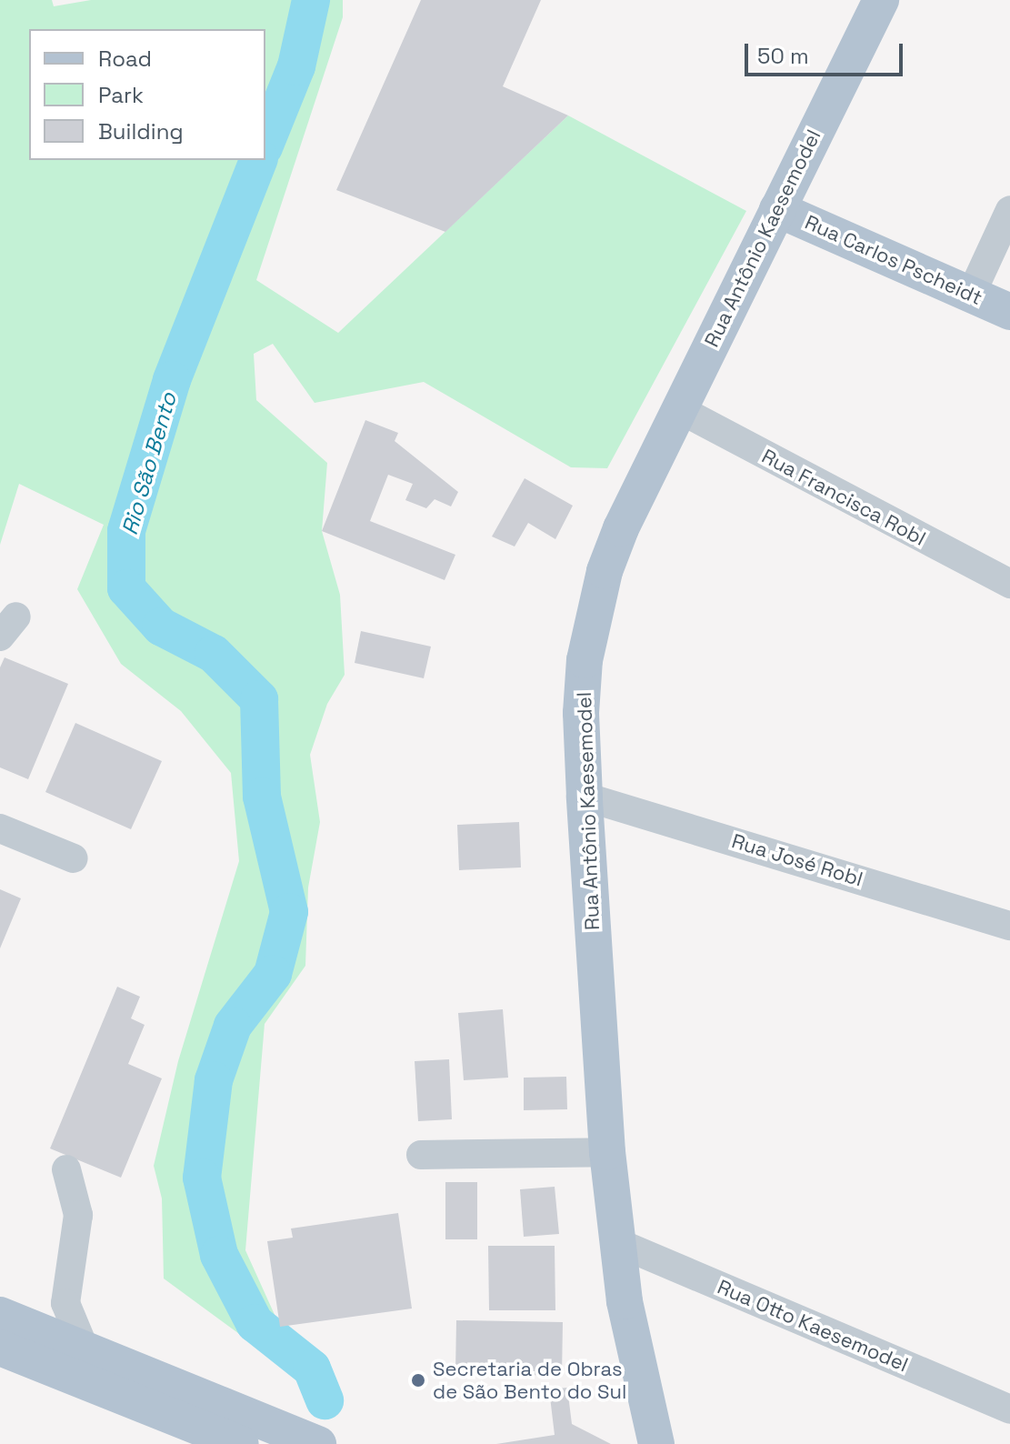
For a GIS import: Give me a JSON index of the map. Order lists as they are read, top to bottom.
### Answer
{
  "streets": {
    "main road": ["Rua Antônio Kaesemodel", "Rua Carlos Pscheidt"],
    "street": ["Rua Francisca Robl", "Rua José Robl", "Rua Otto Kaesemodel"]
  },
  "crossings": [
    ["Rua Antônio Kaesemodel", "Rua Carlos Pscheidt"],
    ["Rua Antônio Kaesemodel", "Rua Francisca Robl"],
    ["Rua Antônio Kaesemodel", "Rua José Robl"],
    ["Rua Antônio Kaesemodel", "Rua Otto Kaesemodel"]
  ],
  "water": ["Rio São Bento"],
  "places": ["Secretaria de Obras de São Bento do Sul"],
  "legend": ["Road", "Park", "Building"],
  "scale_bar": "50 m"
}
